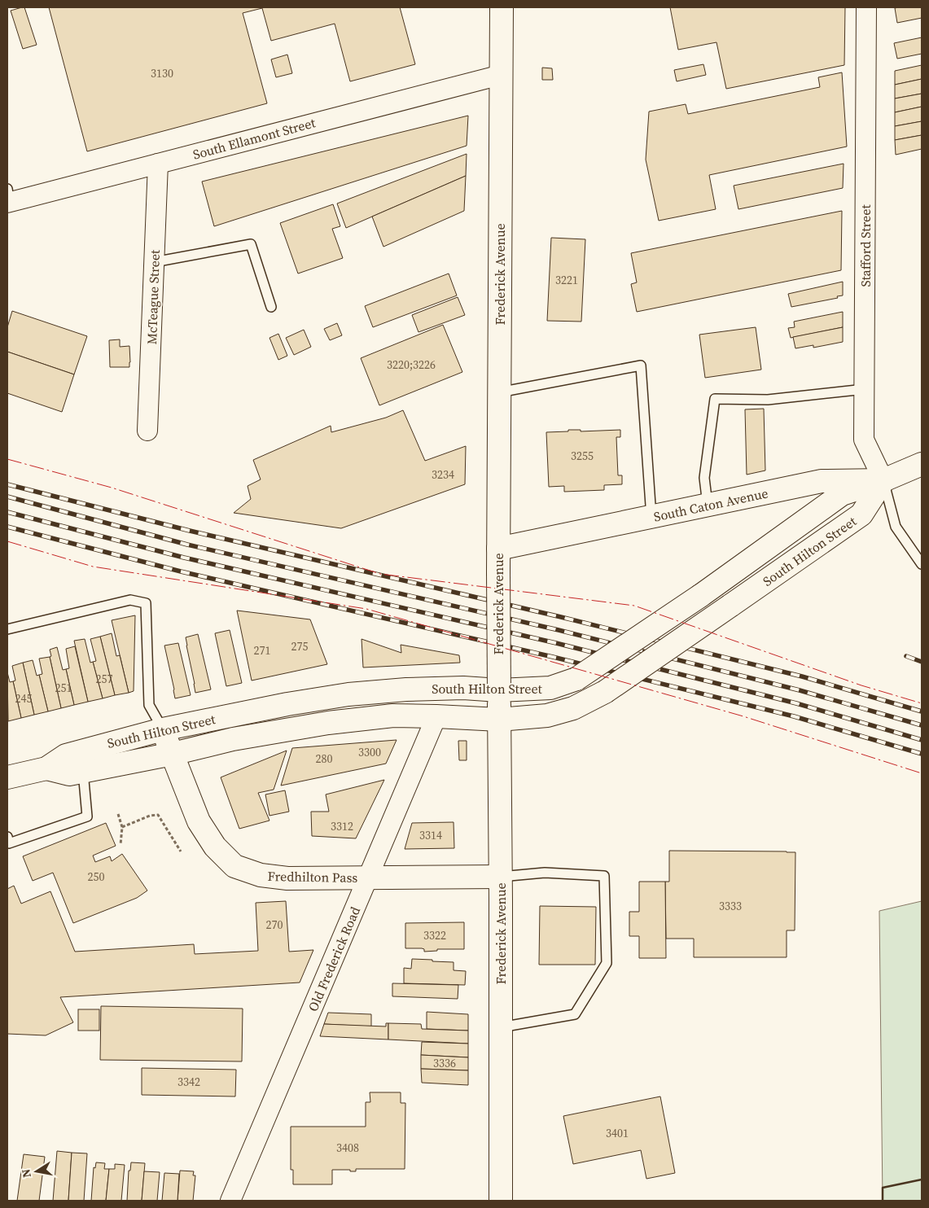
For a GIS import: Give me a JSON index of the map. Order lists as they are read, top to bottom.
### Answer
{
  "streets": {
    "main road": [
      "Frederick Avenue",
      "South Caton Avenue",
      "South Hilton Street",
      "Fredhilton Pass"
    ],
    "street": [
      "South Ellamont Street",
      "Stafford Street",
      "McTeague Street",
      "Old Frederick Road"
    ]
  },
  "crossings": [
    ["South Ellamont Street", "Frederick Avenue"],
    ["South Ellamont Street", "McTeague Street"],
    ["Stafford Street", "South Caton Avenue"],
    ["Stafford Street", "South Hilton Street"],
    ["Frederick Avenue", "South Caton Avenue"],
    ["Frederick Avenue", "South Hilton Street"],
    ["Frederick Avenue", "Fredhilton Pass"],
    ["South Caton Avenue", "South Hilton Street"],
    ["South Hilton Street", "Fredhilton Pass"],
    ["South Hilton Street", "Old Frederick Road"],
    ["Fredhilton Pass", "Old Frederick Road"]
  ],
  "house_numbers": [
    "3130",
    "3221",
    "3220;3226",
    "3255",
    "3234",
    "275",
    "271",
    "257",
    "251",
    "245",
    "3300",
    "280",
    "3312",
    "3314",
    "250",
    "3333",
    "270",
    "3322",
    "3336",
    "3342",
    "3401",
    "3408"
  ],
  "north": "left"
}
